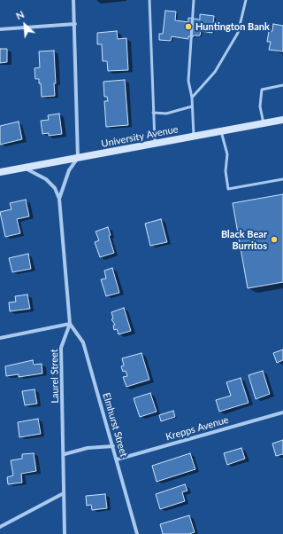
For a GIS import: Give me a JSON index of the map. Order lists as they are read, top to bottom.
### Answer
{
  "streets": {
    "street": [
      "University Avenue",
      "Laurel Street",
      "Elmhurst Street",
      "Krepps Avenue"
    ]
  },
  "crossings": [
    ["Laurel Street", "Elmhurst Street"],
    ["Elmhurst Street", "Krepps Avenue"]
  ],
  "places": ["Huntington Bank", "Black Bear Burritos"],
  "north": "top left"
}
